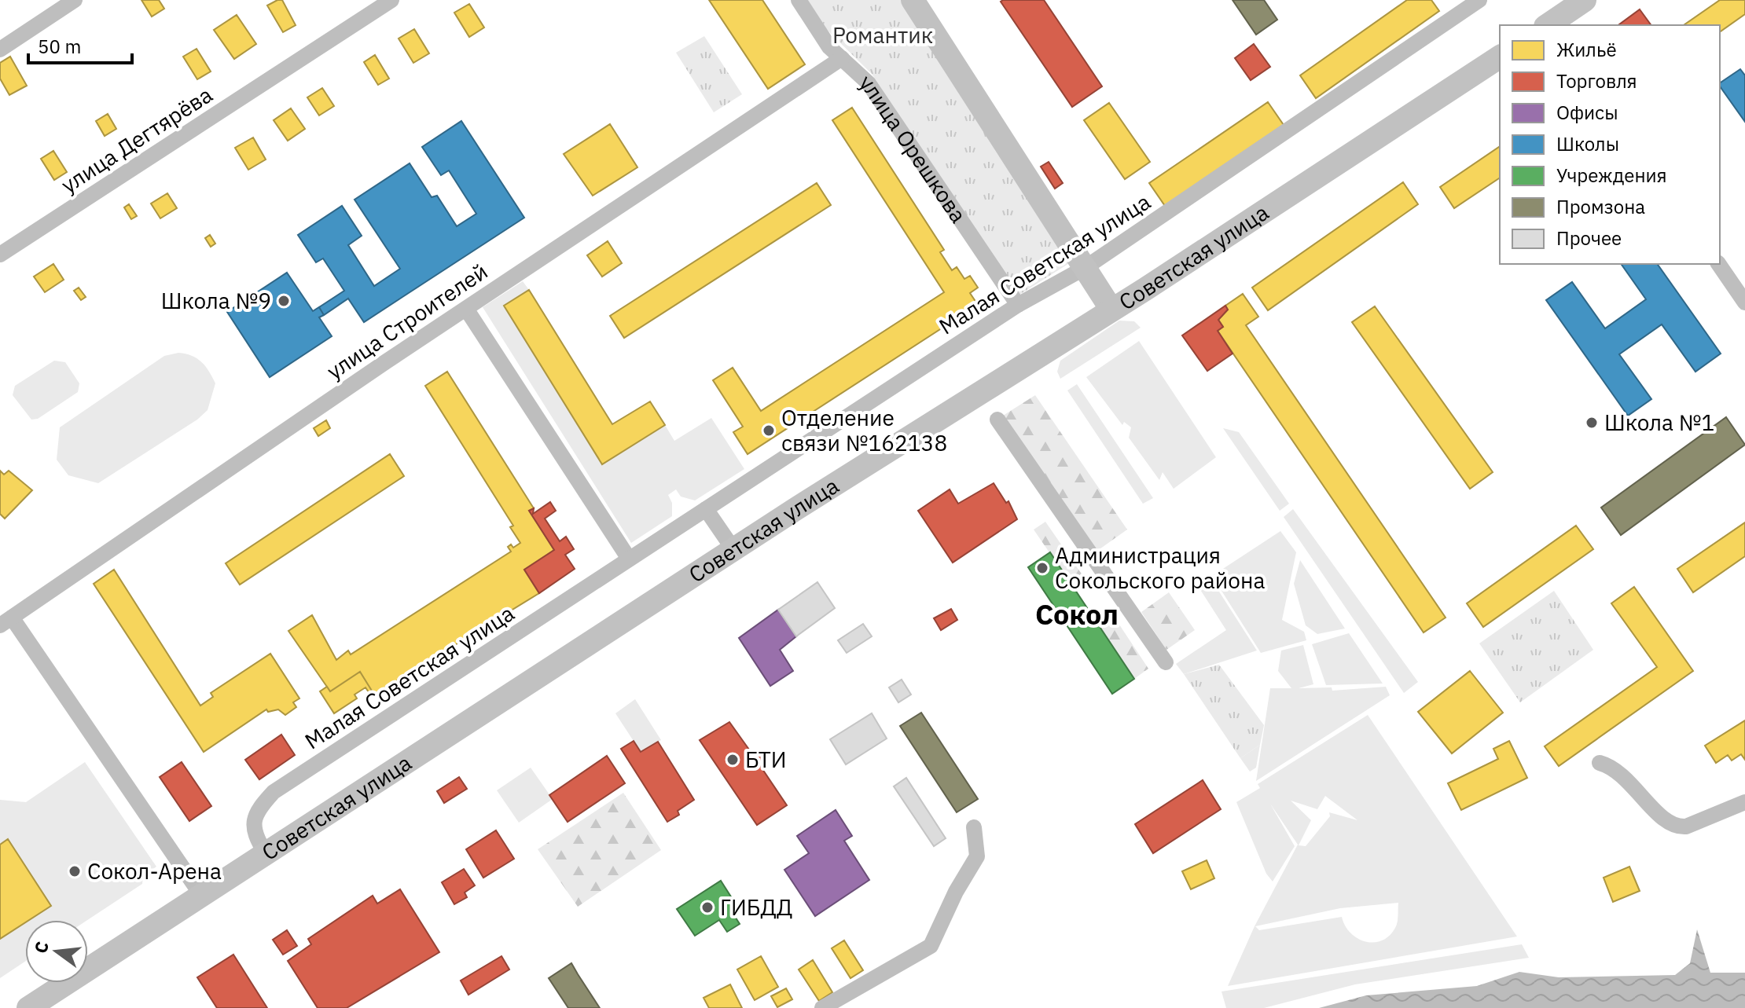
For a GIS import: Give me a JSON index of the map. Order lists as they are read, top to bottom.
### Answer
{
  "streets": {
    "main road": ["Советская улица"],
    "street": [
      "улица Дегтярёва",
      "улица Орешкова",
      "Малая Советская улица",
      "улица Строителей"
    ]
  },
  "crossings": [
    ["улица Орешкова", "Малая Советская улица"],
    ["улица Орешкова", "улица Строителей"],
    ["Советская улица", "Малая Советская улица"]
  ],
  "districts": ["Сокол"],
  "parks": ["Романтик"],
  "places": [
    "Школа №9",
    "Школа №1",
    "Отделение связи №162138",
    "Администрация Сокольского района",
    "БТИ",
    "Сокол-Арена",
    "ГИБДД"
  ],
  "legend": [
    "Жильё",
    "Торговля",
    "Офисы",
    "Школы",
    "Учреждения",
    "Промзона",
    "Прочее"
  ],
  "scale_bar": "50 m",
  "north": "left"
}
